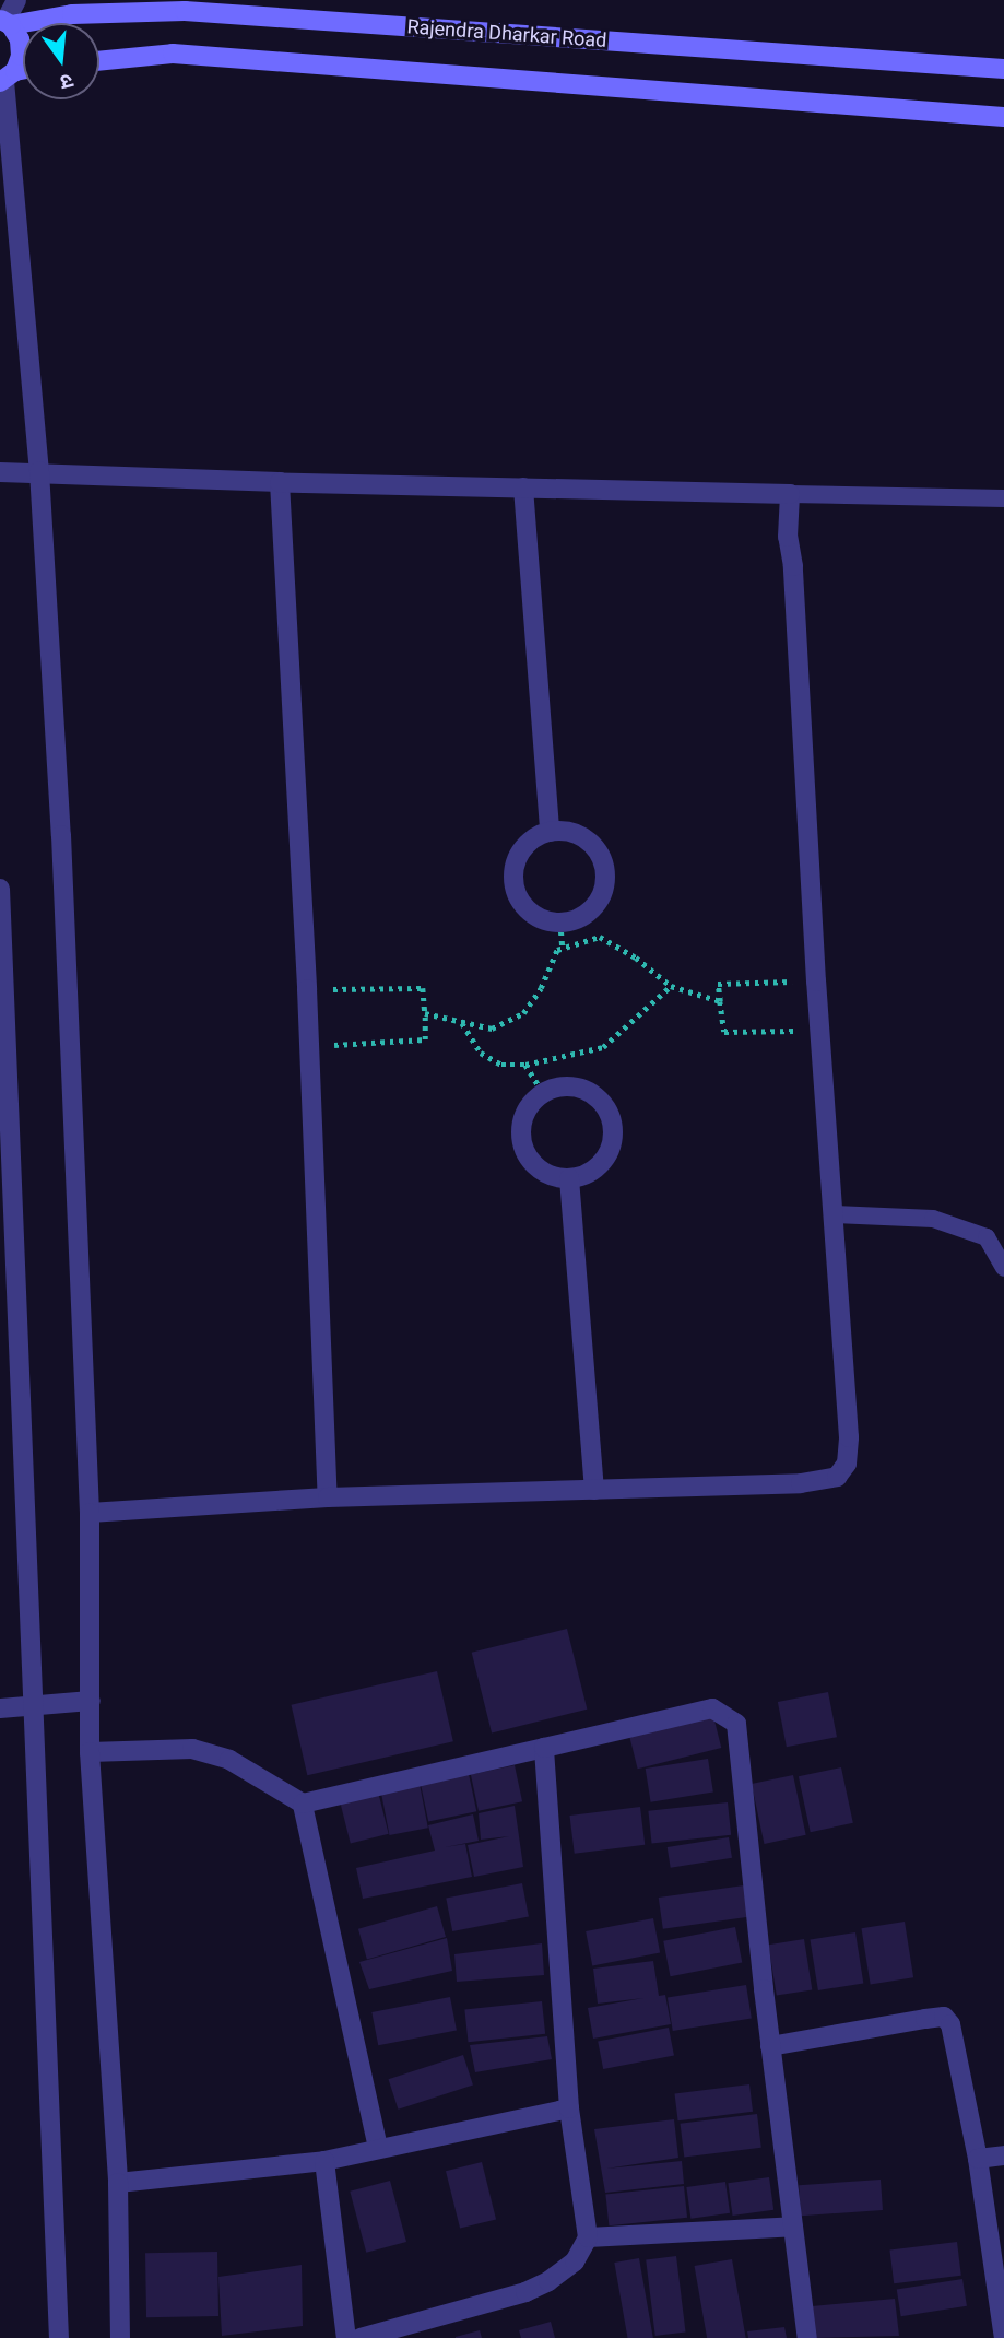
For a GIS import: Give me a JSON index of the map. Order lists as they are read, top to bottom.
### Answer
{
  "streets": {
    "main road": ["Rajendra Dharkar Road"]
  },
  "north": "bottom"
}
